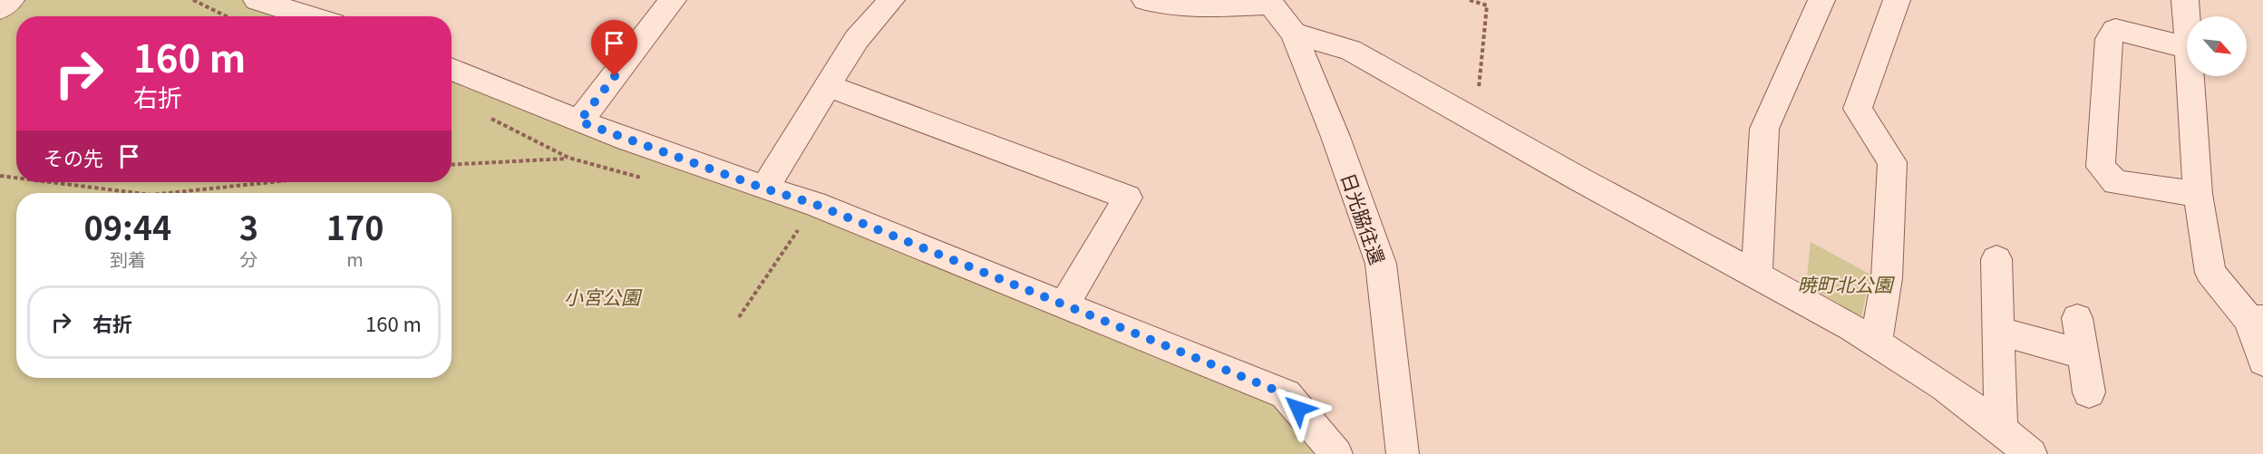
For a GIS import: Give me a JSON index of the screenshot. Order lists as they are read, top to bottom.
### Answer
{
  "streets": {
    "street": ["日光脇往還"]
  },
  "parks": ["暁町北公園", "小宮公園"],
  "north": "bottom right",
  "page": {
    "turn": ["160 m", "右折"],
    "then": "その先",
    "eta": [
      "09:44",
      "到着",
      "3",
      "分",
      "170",
      "m"
    ],
    "list": [
      {
        "name": "右折",
        "value": "160 m"
      }
    ]
  }
}
